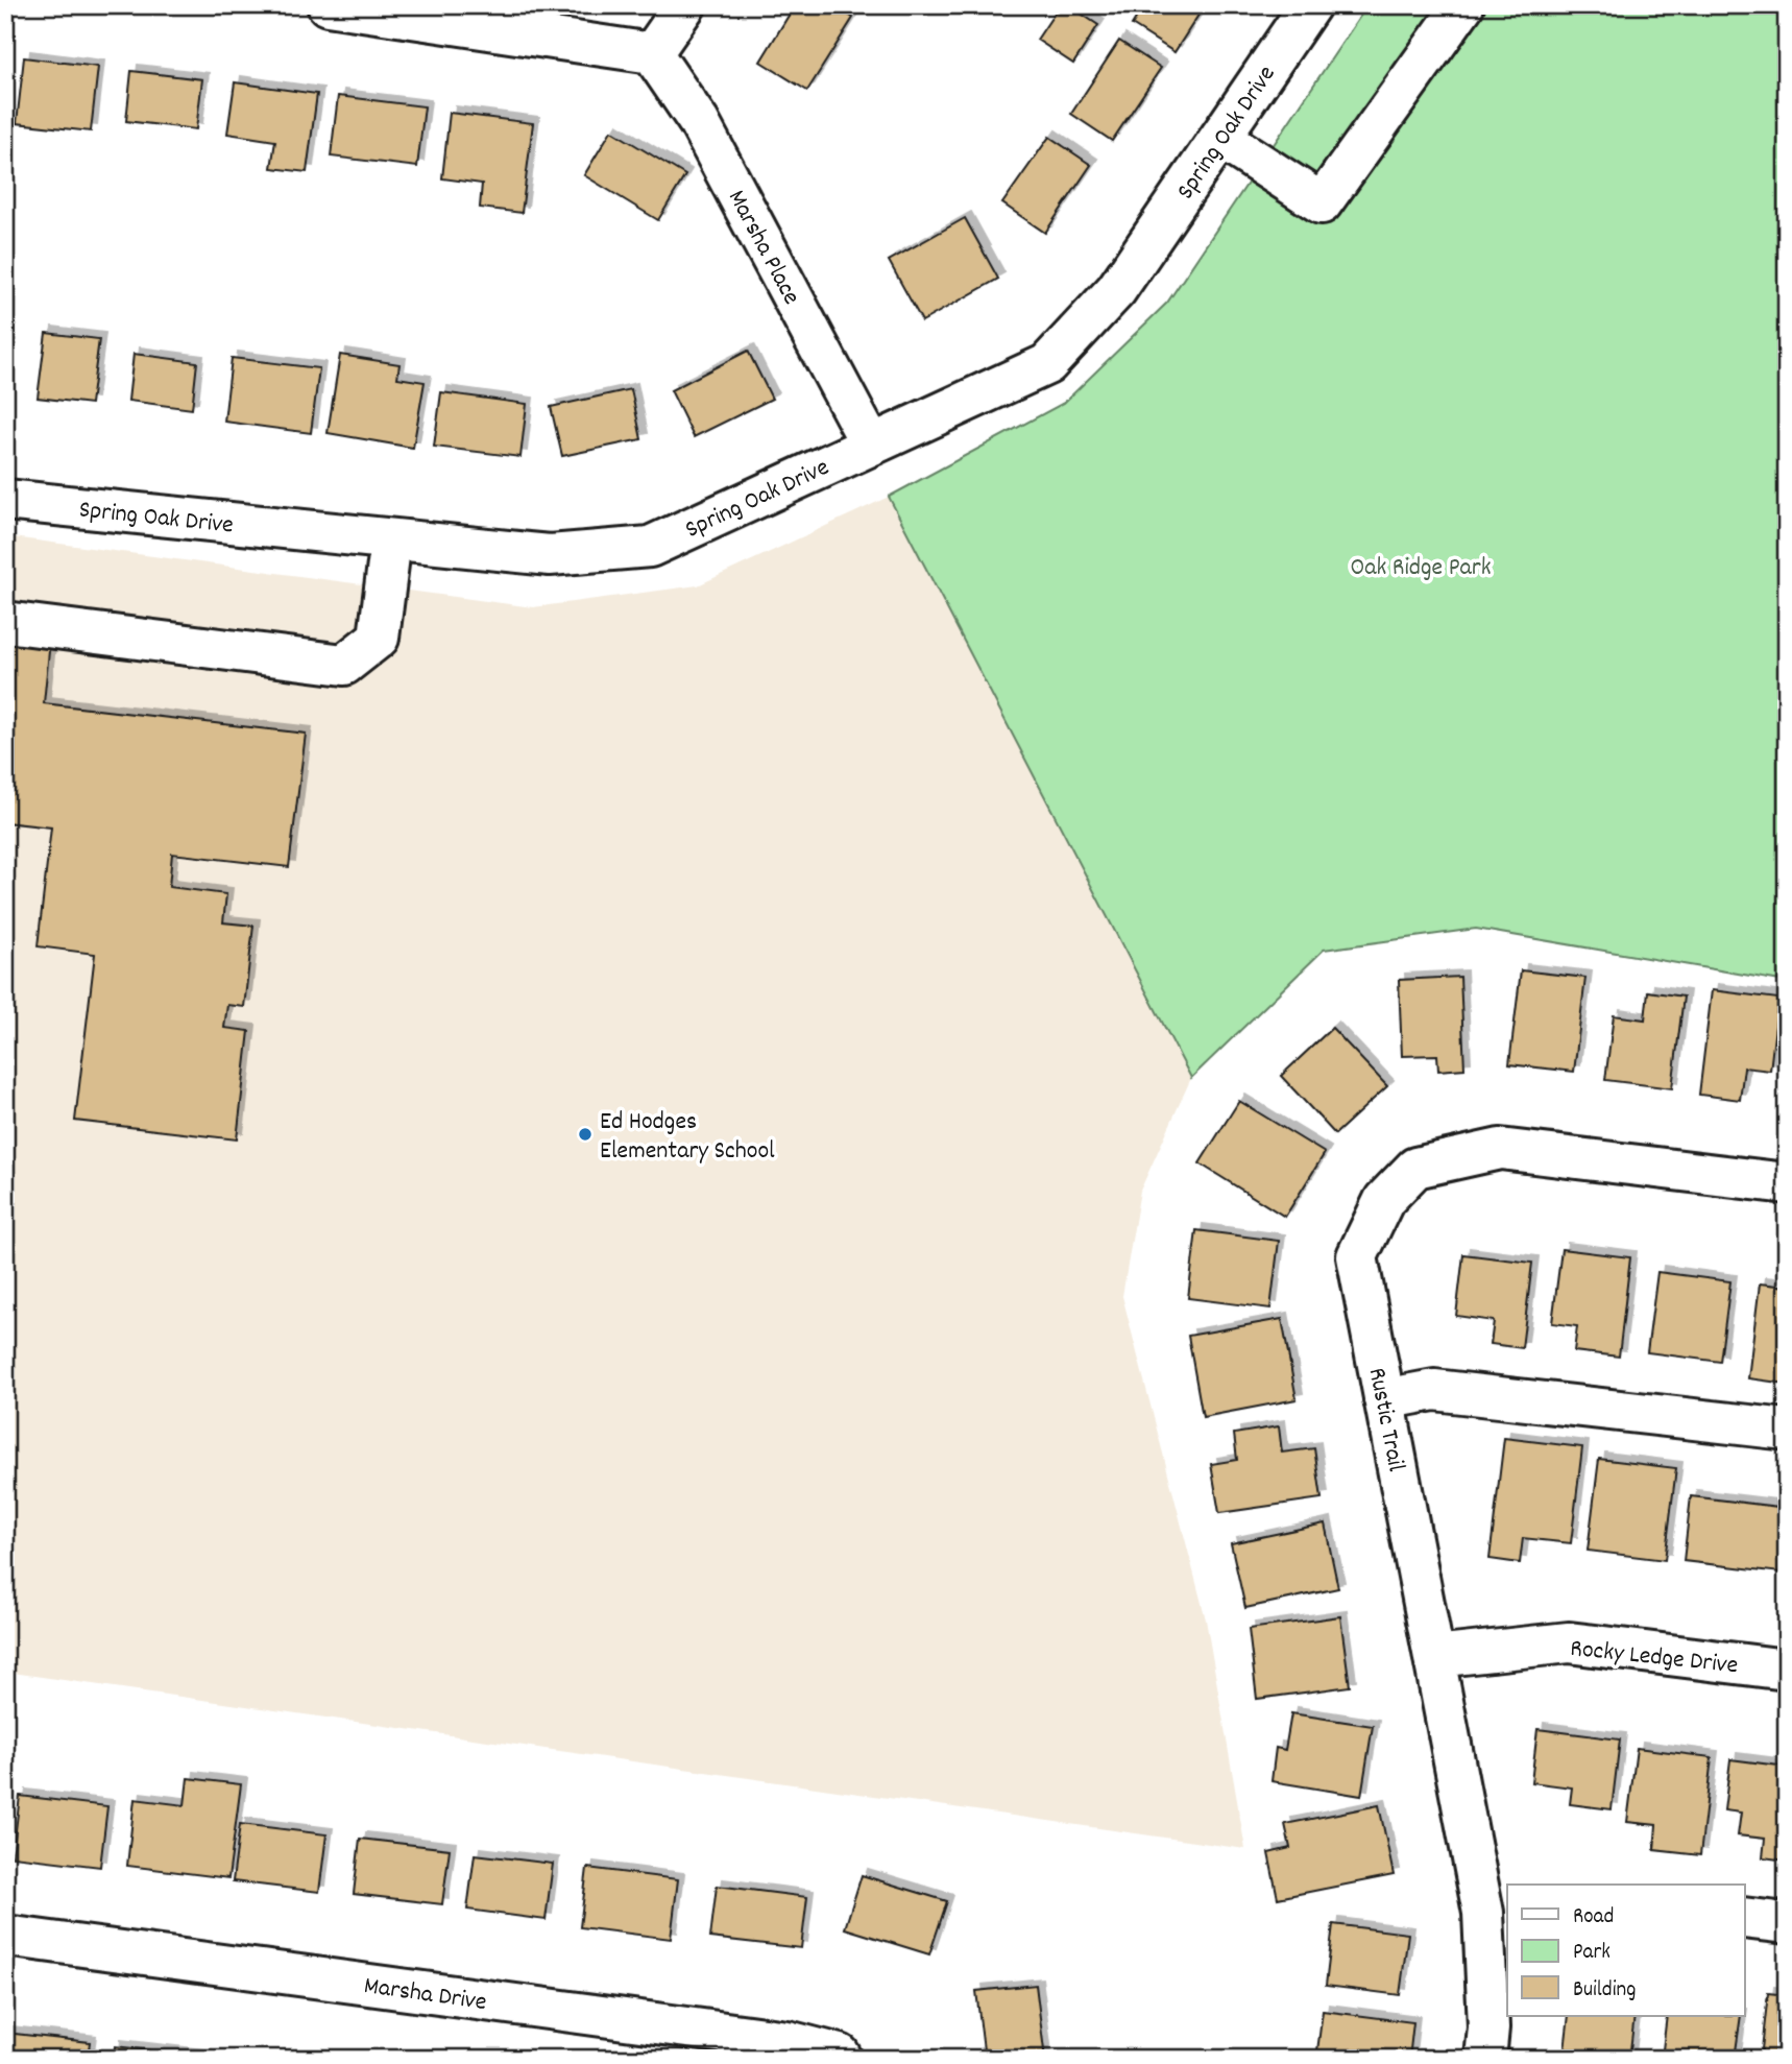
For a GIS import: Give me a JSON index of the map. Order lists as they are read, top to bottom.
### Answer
{
  "streets": {
    "street": [
      "Spring Oak Drive",
      "Marsha Place",
      "Rustic Trail",
      "Rocky Ledge Drive",
      "Marsha Drive"
    ]
  },
  "crossings": [
    ["Spring Oak Drive", "Marsha Place"],
    ["Rustic Trail", "Rocky Ledge Drive"]
  ],
  "parks": ["Oak Ridge Park"],
  "places": ["Ed Hodges Elementary School"],
  "legend": ["Road", "Park", "Building"]
}
